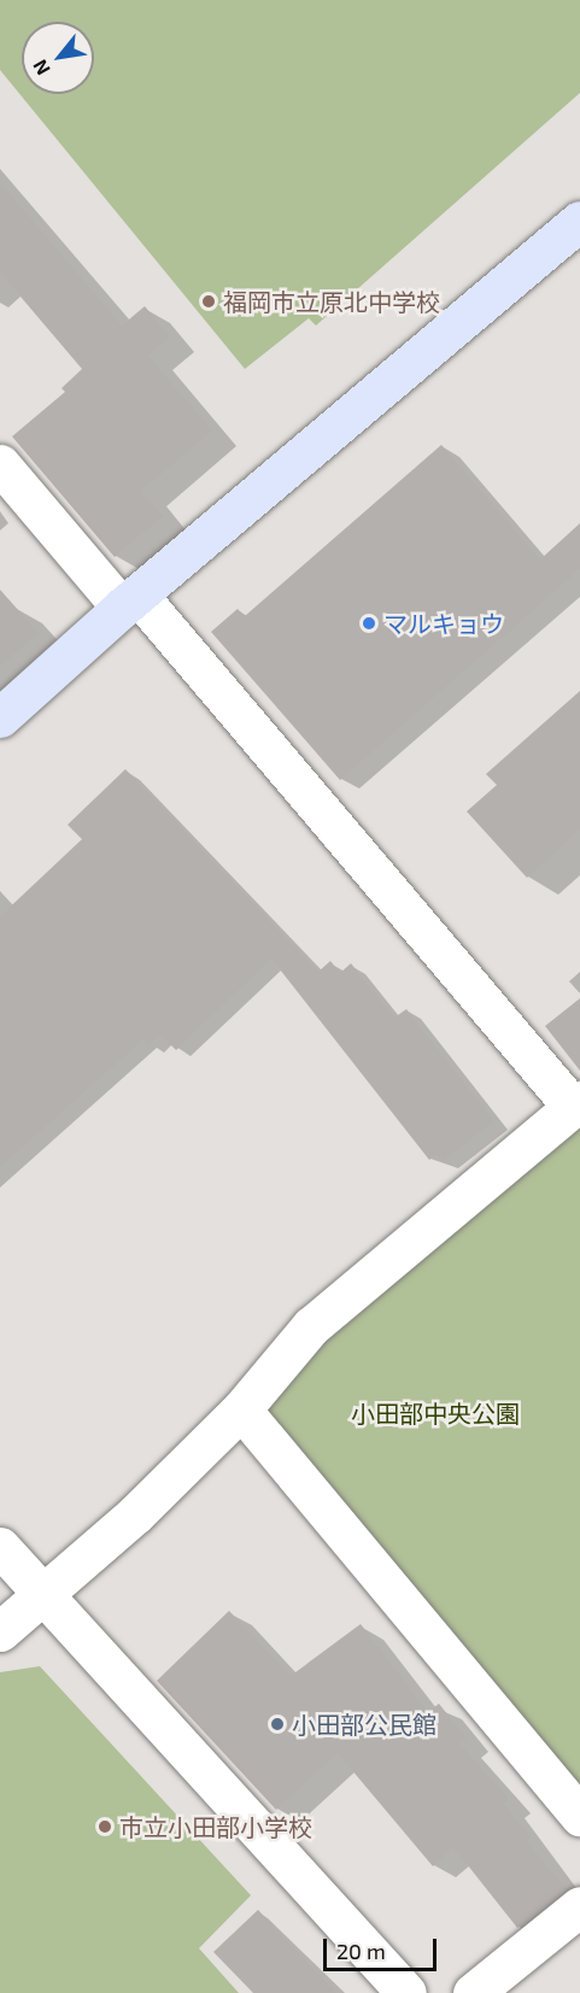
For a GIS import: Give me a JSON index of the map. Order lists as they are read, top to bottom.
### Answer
{
  "parks": ["小田部中央公園"],
  "places": [
    "福岡市立原北中学校",
    "マルキョウ",
    "小田部公民館",
    "市立小田部小学校"
  ],
  "scale_bar": "20 m",
  "north": "bottom left"
}
